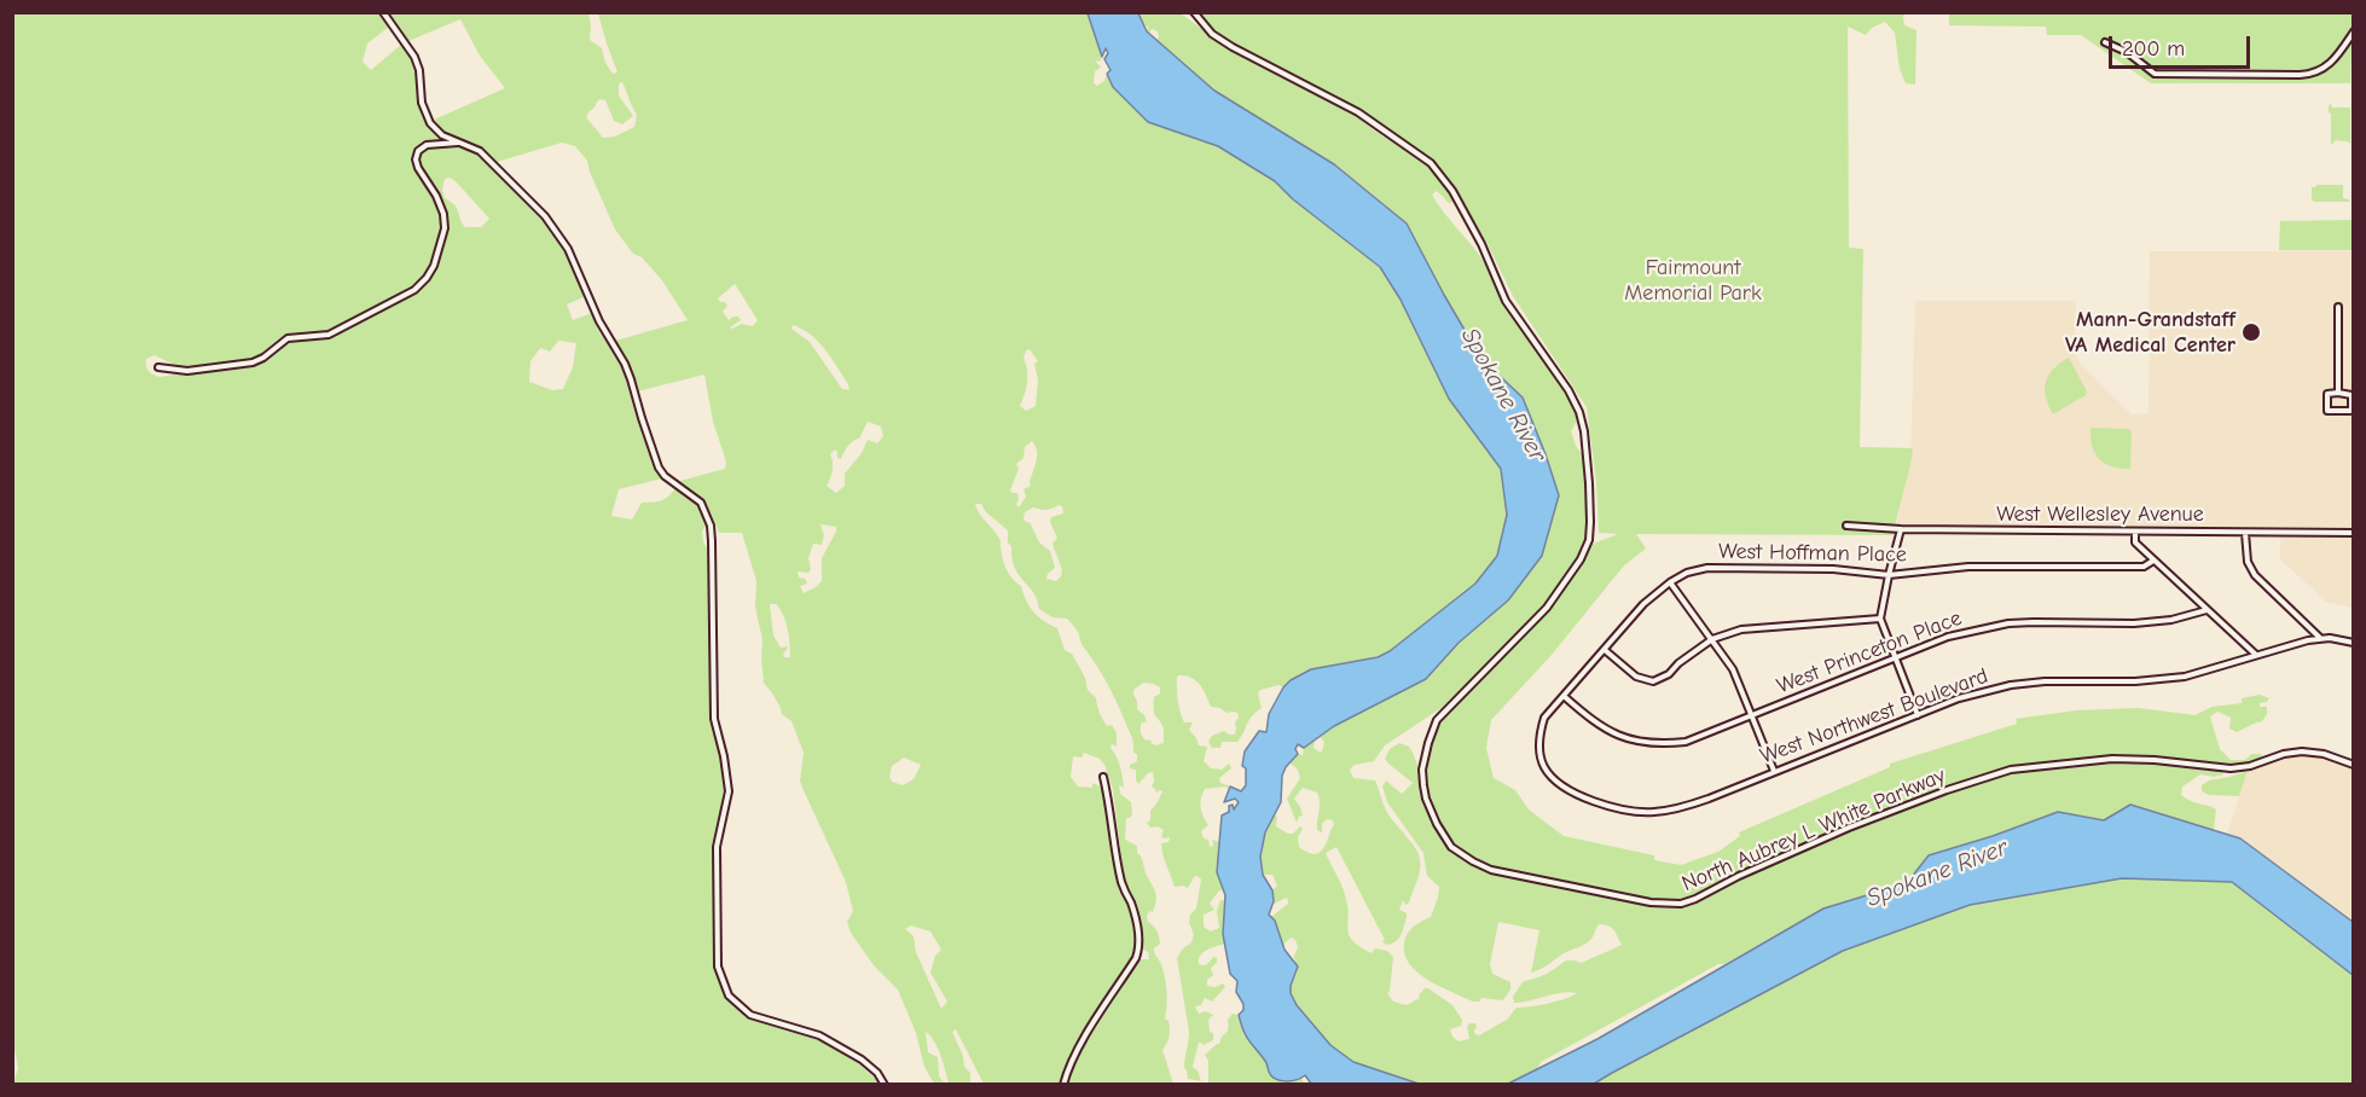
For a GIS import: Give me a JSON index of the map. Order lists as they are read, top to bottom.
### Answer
{
  "streets": {
    "street": [
      "West Wellesley Avenue",
      "West Hoffman Place",
      "West Princeton Place",
      "West Northwest Boulevard",
      "North Aubrey L White Parkway"
    ]
  },
  "crossings": [
    ["West Hoffman Place", "West Princeton Place"],
    ["West Hoffman Place", "West Northwest Boulevard"],
    ["West Princeton Place", "West Northwest Boulevard"]
  ],
  "water": ["Spokane River"],
  "parks": ["Fairmount Memorial Park"],
  "places": ["Mann-Grandstaff VA Medical Center"],
  "scale_bar": "200 m"
}
